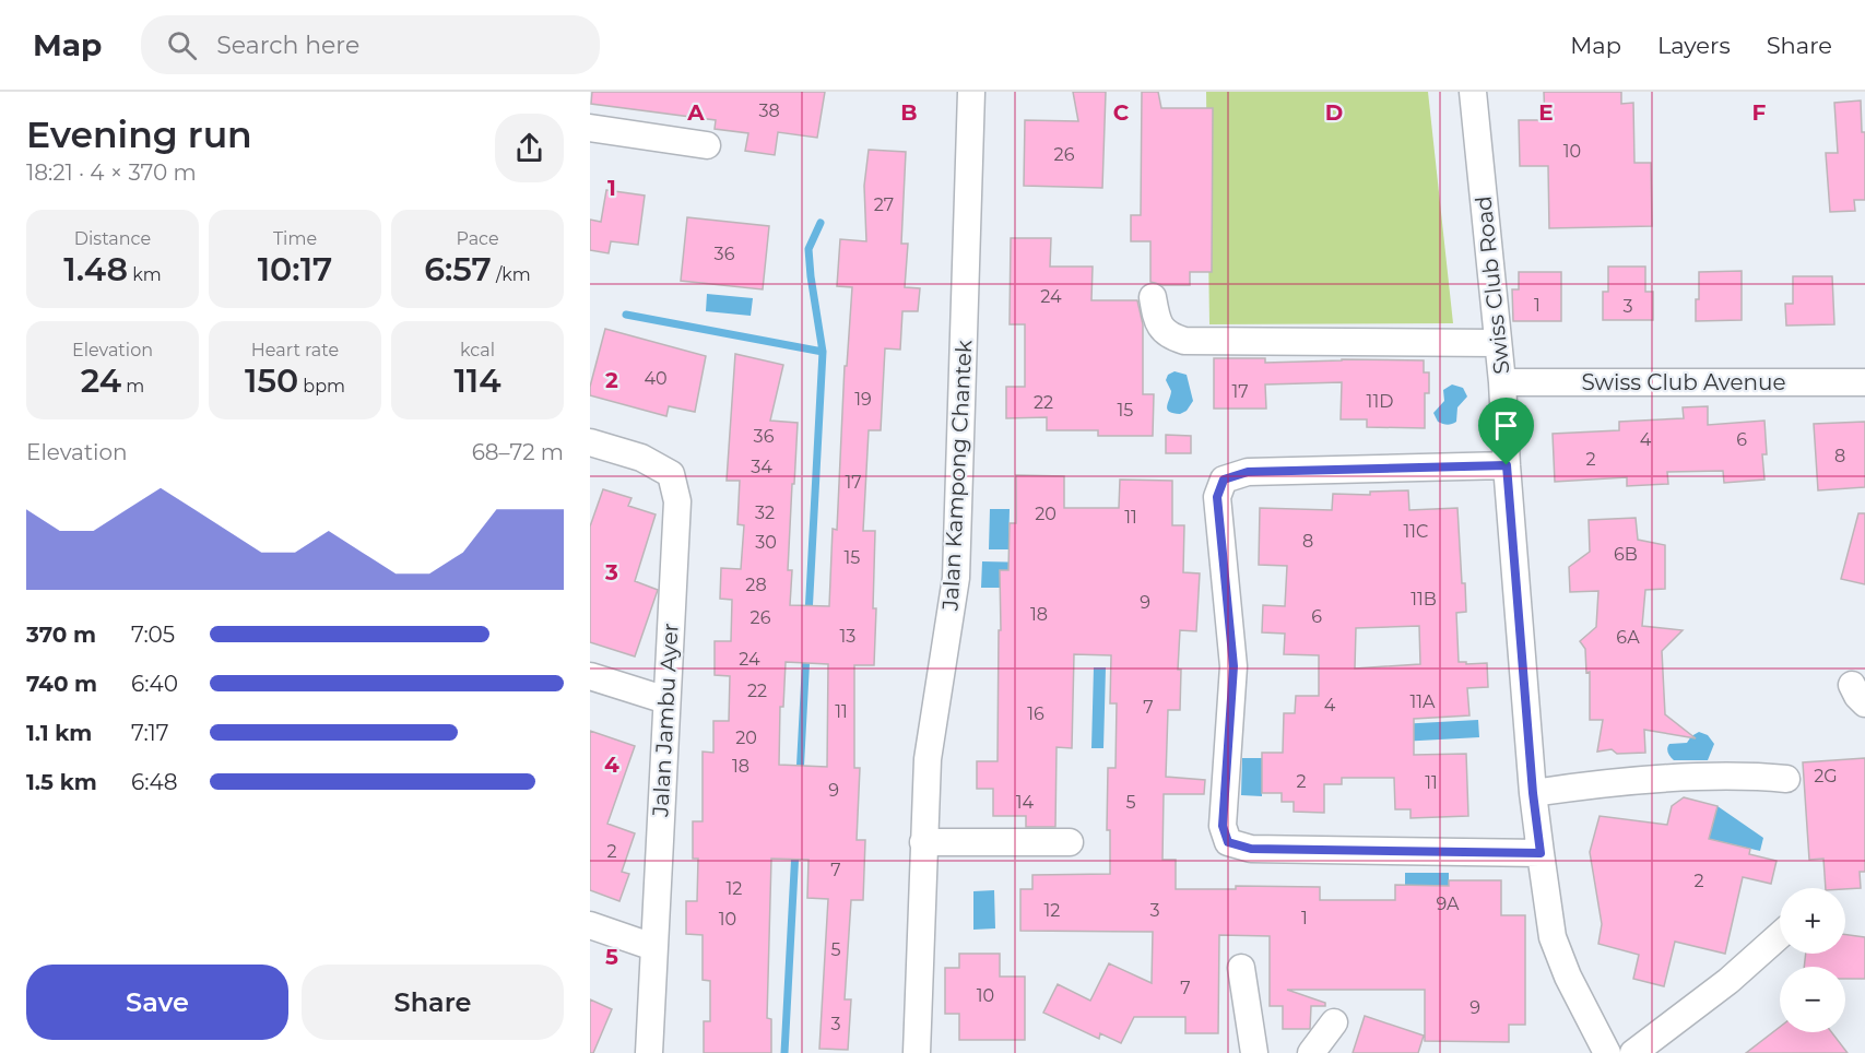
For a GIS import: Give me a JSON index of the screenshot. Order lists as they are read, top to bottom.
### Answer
{
  "streets": {
    "street": [
      "Swiss Club Road",
      "Swiss Club Avenue",
      "Jalan Kampong Chantek",
      "Jalan Jambu Ayer"
    ]
  },
  "crossings": [
    ["Swiss Club Road", "Swiss Club Avenue"]
  ],
  "house_numbers": [
    "38",
    "10",
    "26",
    "27",
    "36",
    "24",
    "1",
    "3",
    "40",
    "17",
    "19",
    "11D",
    "22",
    "15",
    "36",
    "4",
    "6",
    "8",
    "2",
    "34",
    "17",
    "32",
    "20",
    "11",
    "11C",
    "8",
    "30",
    "6B",
    "15",
    "28",
    "11B",
    "9",
    "18",
    "6",
    "26",
    "13",
    "6A",
    "24",
    "22",
    "11A",
    "4",
    "7",
    "11",
    "16",
    "20",
    "18",
    "2G",
    "2",
    "11",
    "9",
    "14",
    "5",
    "2",
    "7",
    "2",
    "12",
    "9A",
    "12",
    "3",
    "1",
    "10",
    "5",
    "7",
    "10",
    "9",
    "3"
  ],
  "page": {
    "header": "Map",
    "search": "Search here",
    "nav": ["Map", "Layers", "Share"],
    "heading": ["Evening run", "18:21 · 4 × 370 m"],
    "stats": [
      ["Distance", "1.48 km"],
      ["Time", "10:17"],
      ["Pace", "6:57 /km"],
      ["Elevation", "24 m"],
      ["Heart rate", "150 bpm"],
      ["kcal", "114"]
    ],
    "chart": ["Elevation", "68–72 m"],
    "list": [
      {
        "name": "370 m",
        "note": "7:05"
      },
      {
        "name": "740 m",
        "note": "6:40"
      },
      {
        "name": "1.1 km",
        "note": "7:17"
      },
      {
        "name": "1.5 km",
        "note": "6:48"
      }
    ],
    "map_buttons": ["+", "−"],
    "buttons": ["Save", "Share"]
  },
  "grid": {
    "columns": [
      "A",
      "B",
      "C",
      "D",
      "E",
      "F"
    ],
    "rows": [
      "1",
      "2",
      "3",
      "4",
      "5"
    ]
  }
}
